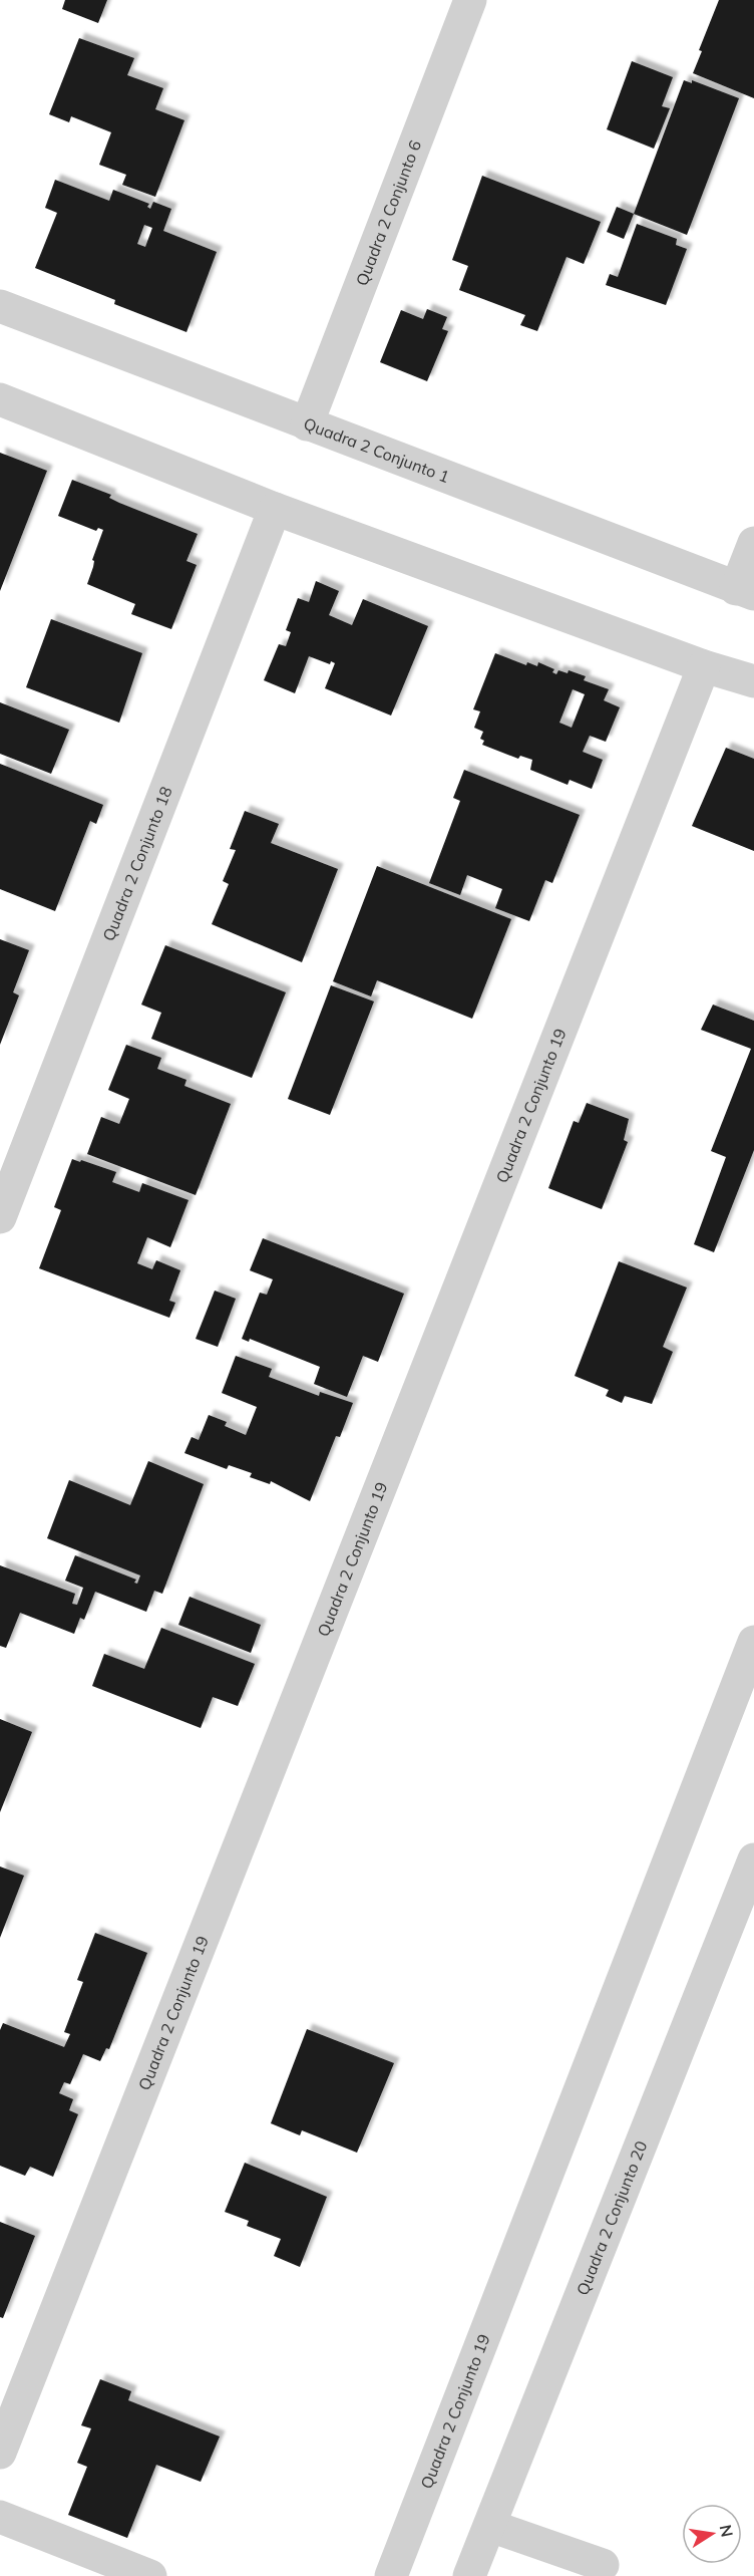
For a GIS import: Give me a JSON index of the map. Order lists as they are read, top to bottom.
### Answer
{
  "streets": {
    "street": [
      "Quadra 2 Conjunto 6",
      "Quadra 2 Conjunto 1",
      "Quadra 2 Conjunto 18",
      "Quadra 2 Conjunto 19",
      "Quadra 2 Conjunto 20"
    ]
  },
  "crossings": [
    ["Quadra 2 Conjunto 6", "Quadra 2 Conjunto 1"]
  ],
  "north": "right"
}
